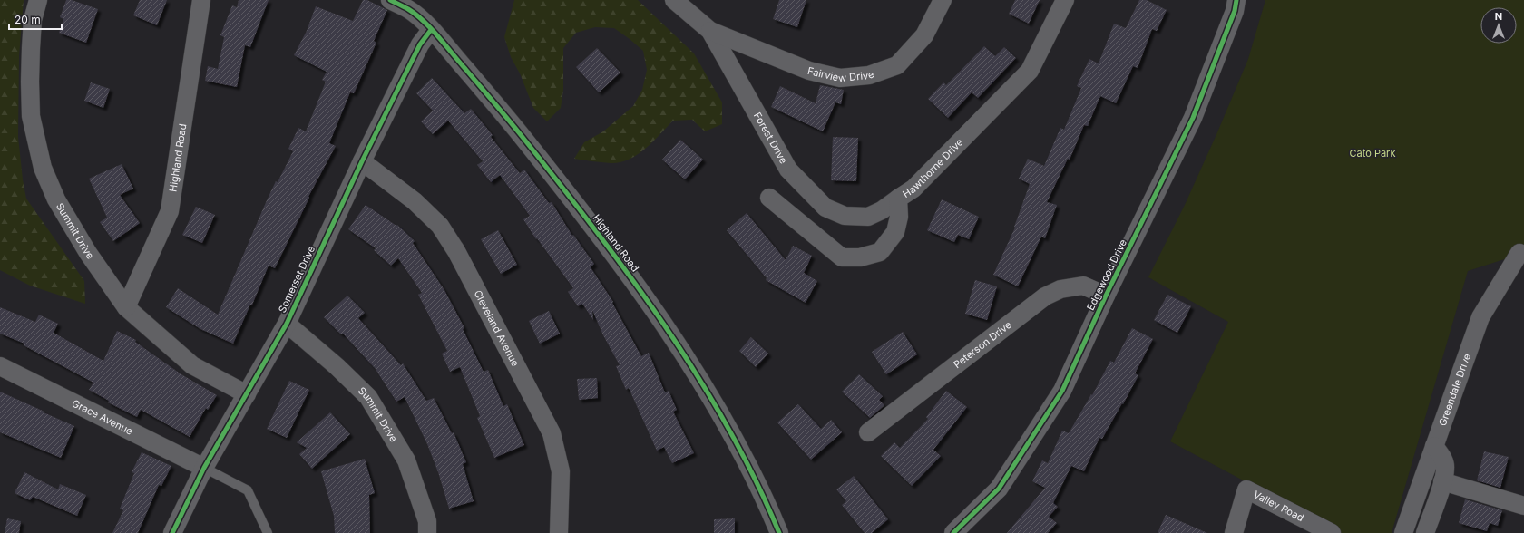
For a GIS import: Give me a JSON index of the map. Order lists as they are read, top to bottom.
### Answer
{
  "streets": {
    "street": [
      "Fairview Drive",
      "Forest Drive",
      "Highland Road",
      "Hawthorne Drive",
      "Summit Drive",
      "Edgewood Drive",
      "Somerset Drive",
      "Cleveland Avenue",
      "Peterson Drive",
      "Greendale Drive",
      "Grace Avenue",
      "Valley Road"
    ]
  },
  "crossings": [
    ["Fairview Drive", "Forest Drive"],
    ["Forest Drive", "Hawthorne Drive"],
    ["Highland Road", "Summit Drive"],
    ["Highland Road", "Somerset Drive"],
    ["Summit Drive", "Somerset Drive"],
    ["Edgewood Drive", "Peterson Drive"],
    ["Somerset Drive", "Cleveland Avenue"],
    ["Somerset Drive", "Grace Avenue"]
  ],
  "parks": ["Cato Park"],
  "scale_bar": "20 m",
  "north": "top"
}
